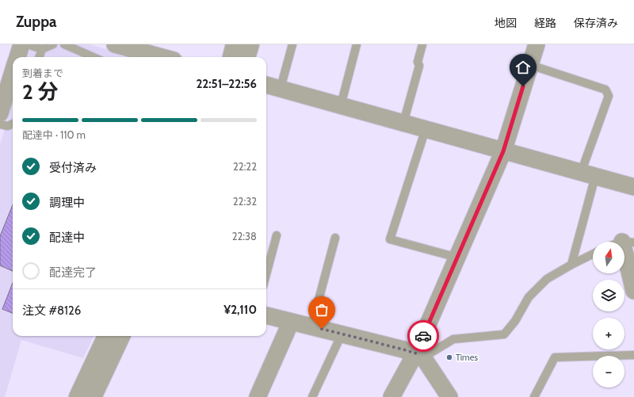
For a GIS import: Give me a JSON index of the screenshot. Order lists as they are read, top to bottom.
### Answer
{
  "places": ["Times"],
  "north": "top",
  "page": {
    "header": "Zuppa",
    "nav": ["地図", "経路", "保存済み"],
    "heading": ["2 分", "到着まで", "22:51–22:56"],
    "panel": ["注文 #8126", "¥2,110"],
    "bar": "配達中 · 110 m",
    "list": [
      ["受付済み", "22:22"],
      ["調理中", "22:32"],
      ["配達中", "22:38"],
      "配達完了"
    ],
    "map_buttons": ["+", "−"]
  }
}
